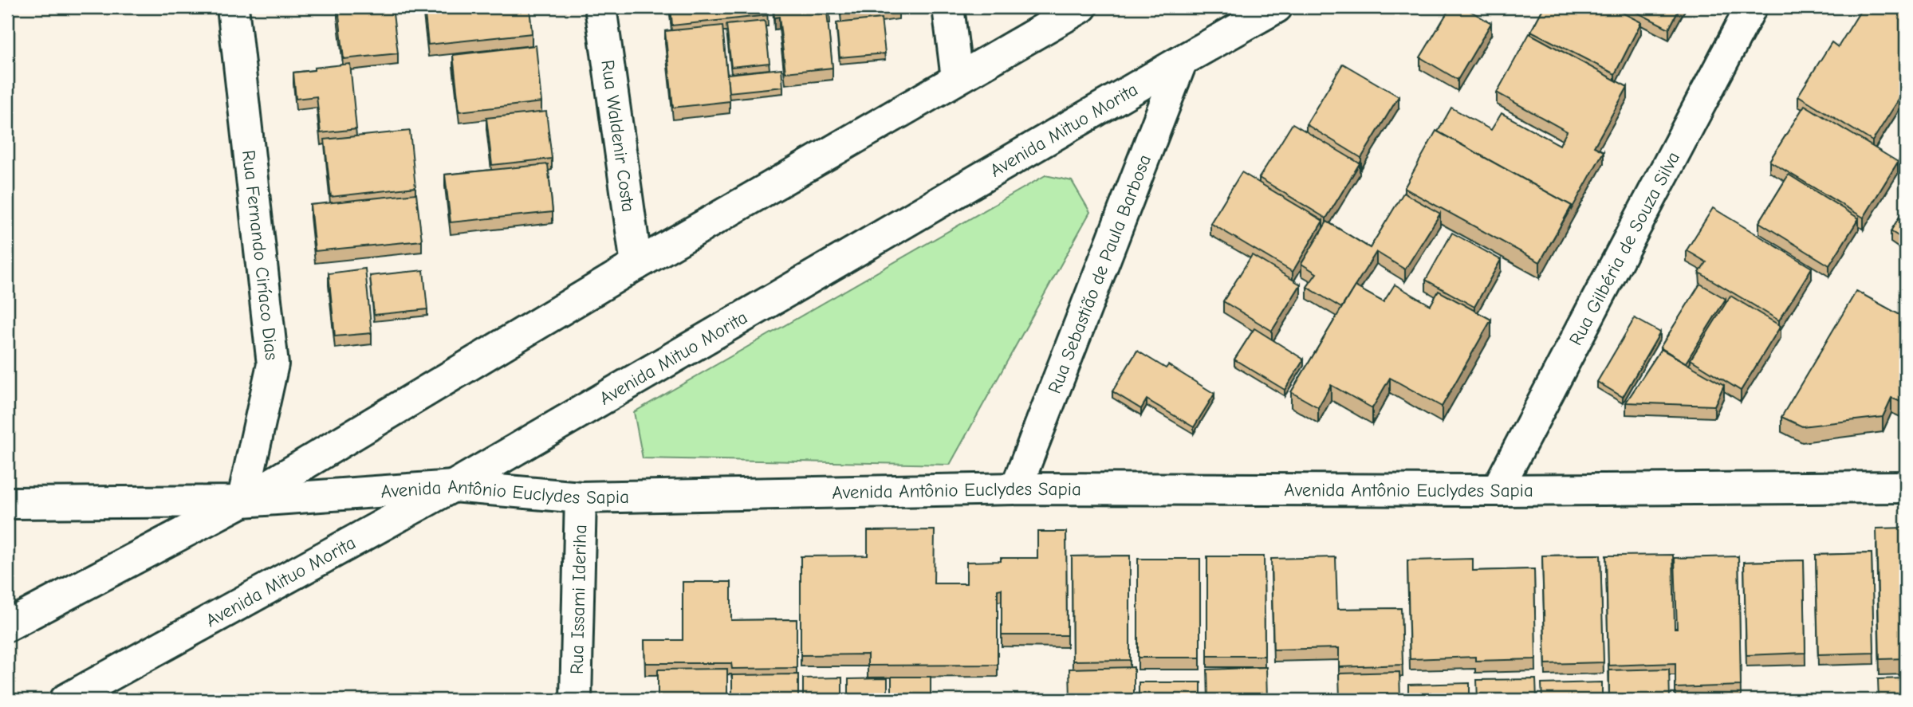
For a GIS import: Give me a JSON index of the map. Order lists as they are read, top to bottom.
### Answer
{
  "streets": {
    "street": [
      "Avenida Mituo Morita",
      "Rua Waldenir Costa",
      "Rua Gilbéria de Souza Silva",
      "Rua Fernando Ciríaco Dias",
      "Rua Sebastião de Paula Barbosa",
      "Avenida Antônio Euclydes Sapia",
      "Rua Issami Ideriha"
    ]
  },
  "crossings": [
    ["Avenida Mituo Morita", "Rua Sebastião de Paula Barbosa"],
    ["Avenida Mituo Morita", "Avenida Antônio Euclydes Sapia"],
    ["Rua Gilbéria de Souza Silva", "Avenida Antônio Euclydes Sapia"],
    ["Rua Fernando Ciríaco Dias", "Avenida Antônio Euclydes Sapia"],
    ["Rua Sebastião de Paula Barbosa", "Avenida Antônio Euclydes Sapia"],
    ["Avenida Antônio Euclydes Sapia", "Rua Issami Ideriha"]
  ]
}
